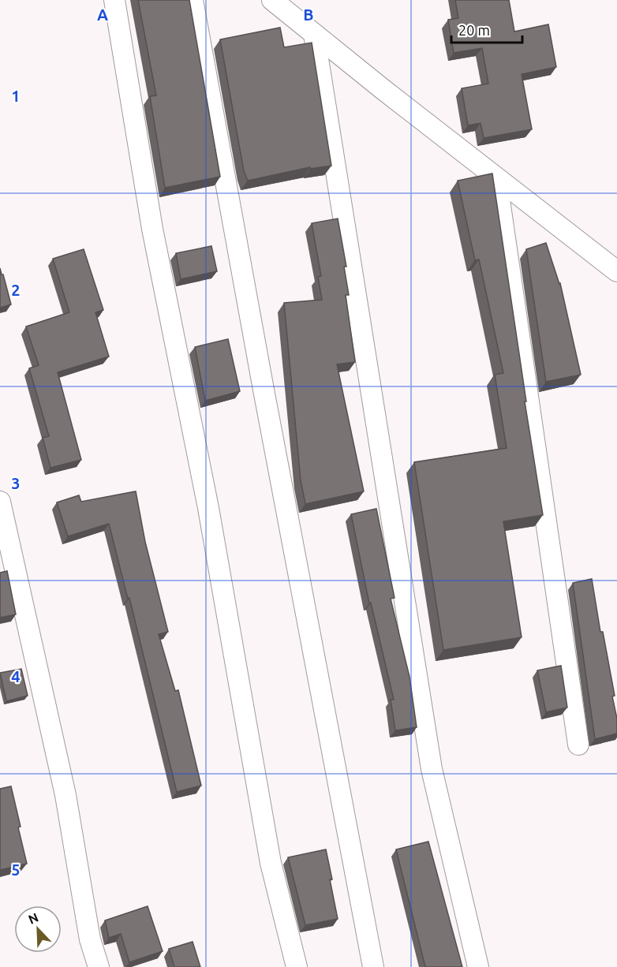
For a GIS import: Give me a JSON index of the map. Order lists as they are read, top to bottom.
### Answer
{
  "scale_bar": "20 m",
  "north": "top left",
  "grid": {
    "columns": ["A", "B"],
    "rows": [
      "1",
      "2",
      "3",
      "4",
      "5"
    ]
  }
}
